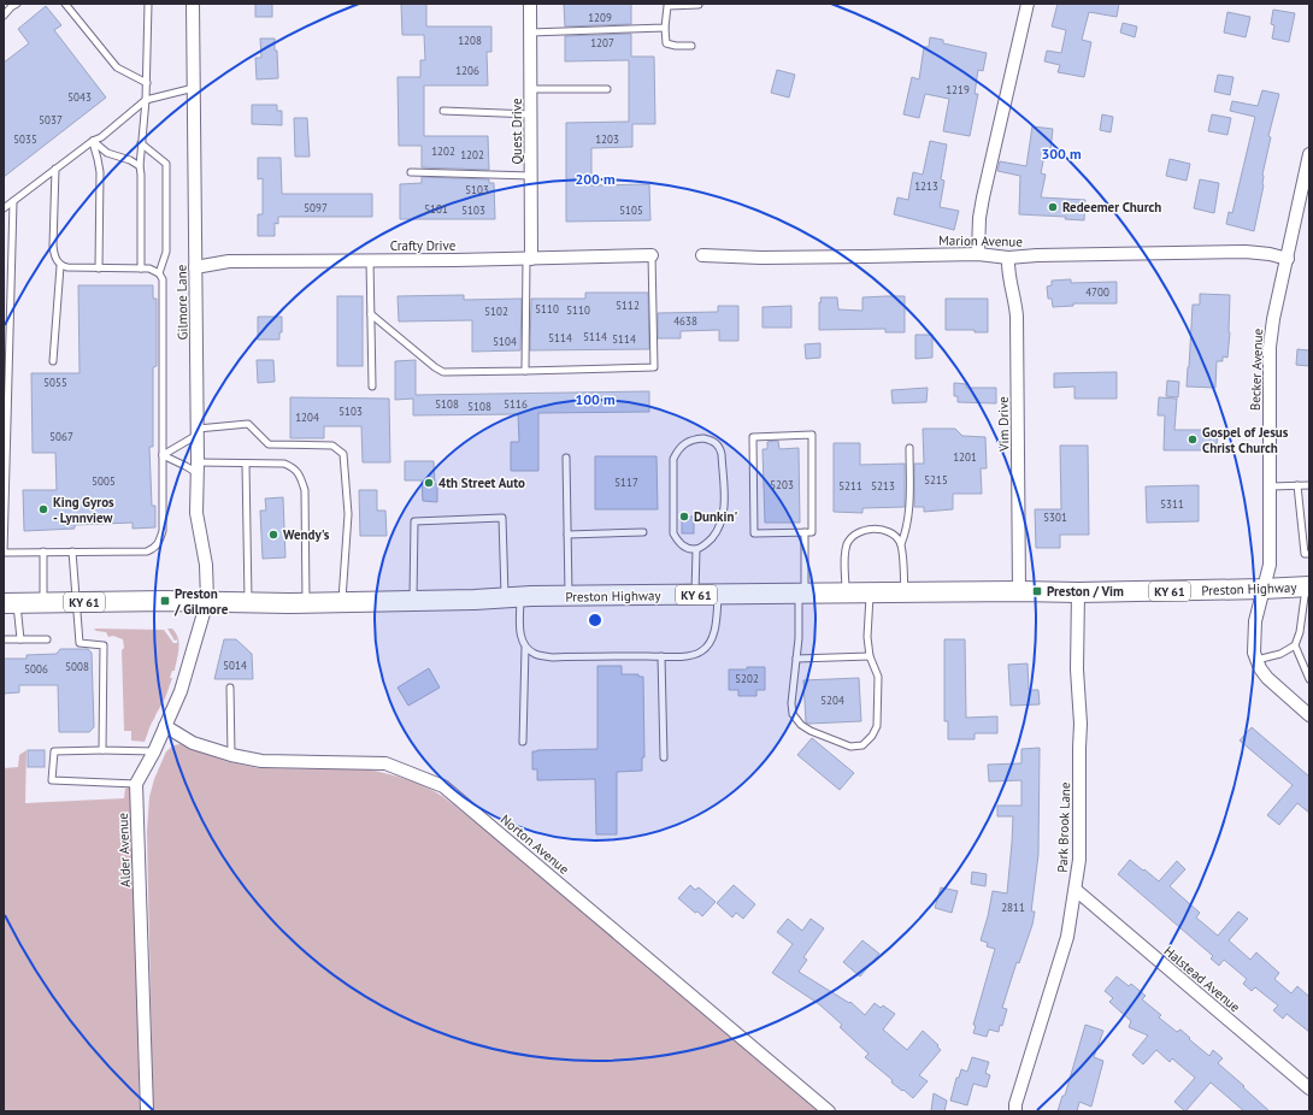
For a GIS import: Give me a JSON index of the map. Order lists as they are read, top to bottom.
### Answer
{
  "streets": {
    "main road": ["Preston Highway", "KY 61"],
    "street": [
      "Quest Drive",
      "Marion Avenue",
      "Crafty Drive",
      "Gilmore Lane",
      "Becker Avenue",
      "Vim Drive",
      "Park Brook Lane",
      "Norton Avenue",
      "Alder Avenue",
      "Halstead Avenue"
    ]
  },
  "crossings": [
    ["Quest Drive", "Crafty Drive"],
    ["Marion Avenue", "Becker Avenue"],
    ["Marion Avenue", "Vim Drive"],
    ["Crafty Drive", "Gilmore Lane"],
    ["Gilmore Lane", "Preston Highway"],
    ["Becker Avenue", "Preston Highway"],
    ["Vim Drive", "Preston Highway"],
    ["Preston Highway", "Park Brook Lane"],
    ["Park Brook Lane", "Halstead Avenue"]
  ],
  "places": {
    "other": [
      "Redeemer Church",
      "Gospel of Jesus Christ Church",
      "4th Street Auto",
      "King Gyros - Lynnview",
      "Dunkin'",
      "Wendy's"
    ],
    "transit": ["Preston / Vim", "Preston / Gilmore"]
  },
  "house_numbers": [
    "1209",
    "1208",
    "1207",
    "1206",
    "1219",
    "5043",
    "5037",
    "5035",
    "1203",
    "1202",
    "1202",
    "1213",
    "5103",
    "5097",
    "5101",
    "5103",
    "5105",
    "4700",
    "5112",
    "5110",
    "5110",
    "5102",
    "4638",
    "5114",
    "5114",
    "5114",
    "5104",
    "5055",
    "5108",
    "5116",
    "5108",
    "5103",
    "1204",
    "5067",
    "1201",
    "5215",
    "5005",
    "5117",
    "5203",
    "5211",
    "5213",
    "5311",
    "5301",
    "5014",
    "5008",
    "5006",
    "5202",
    "5204",
    "2811"
  ],
  "rings": ["300 m", "200 m", "100 m"]
}
